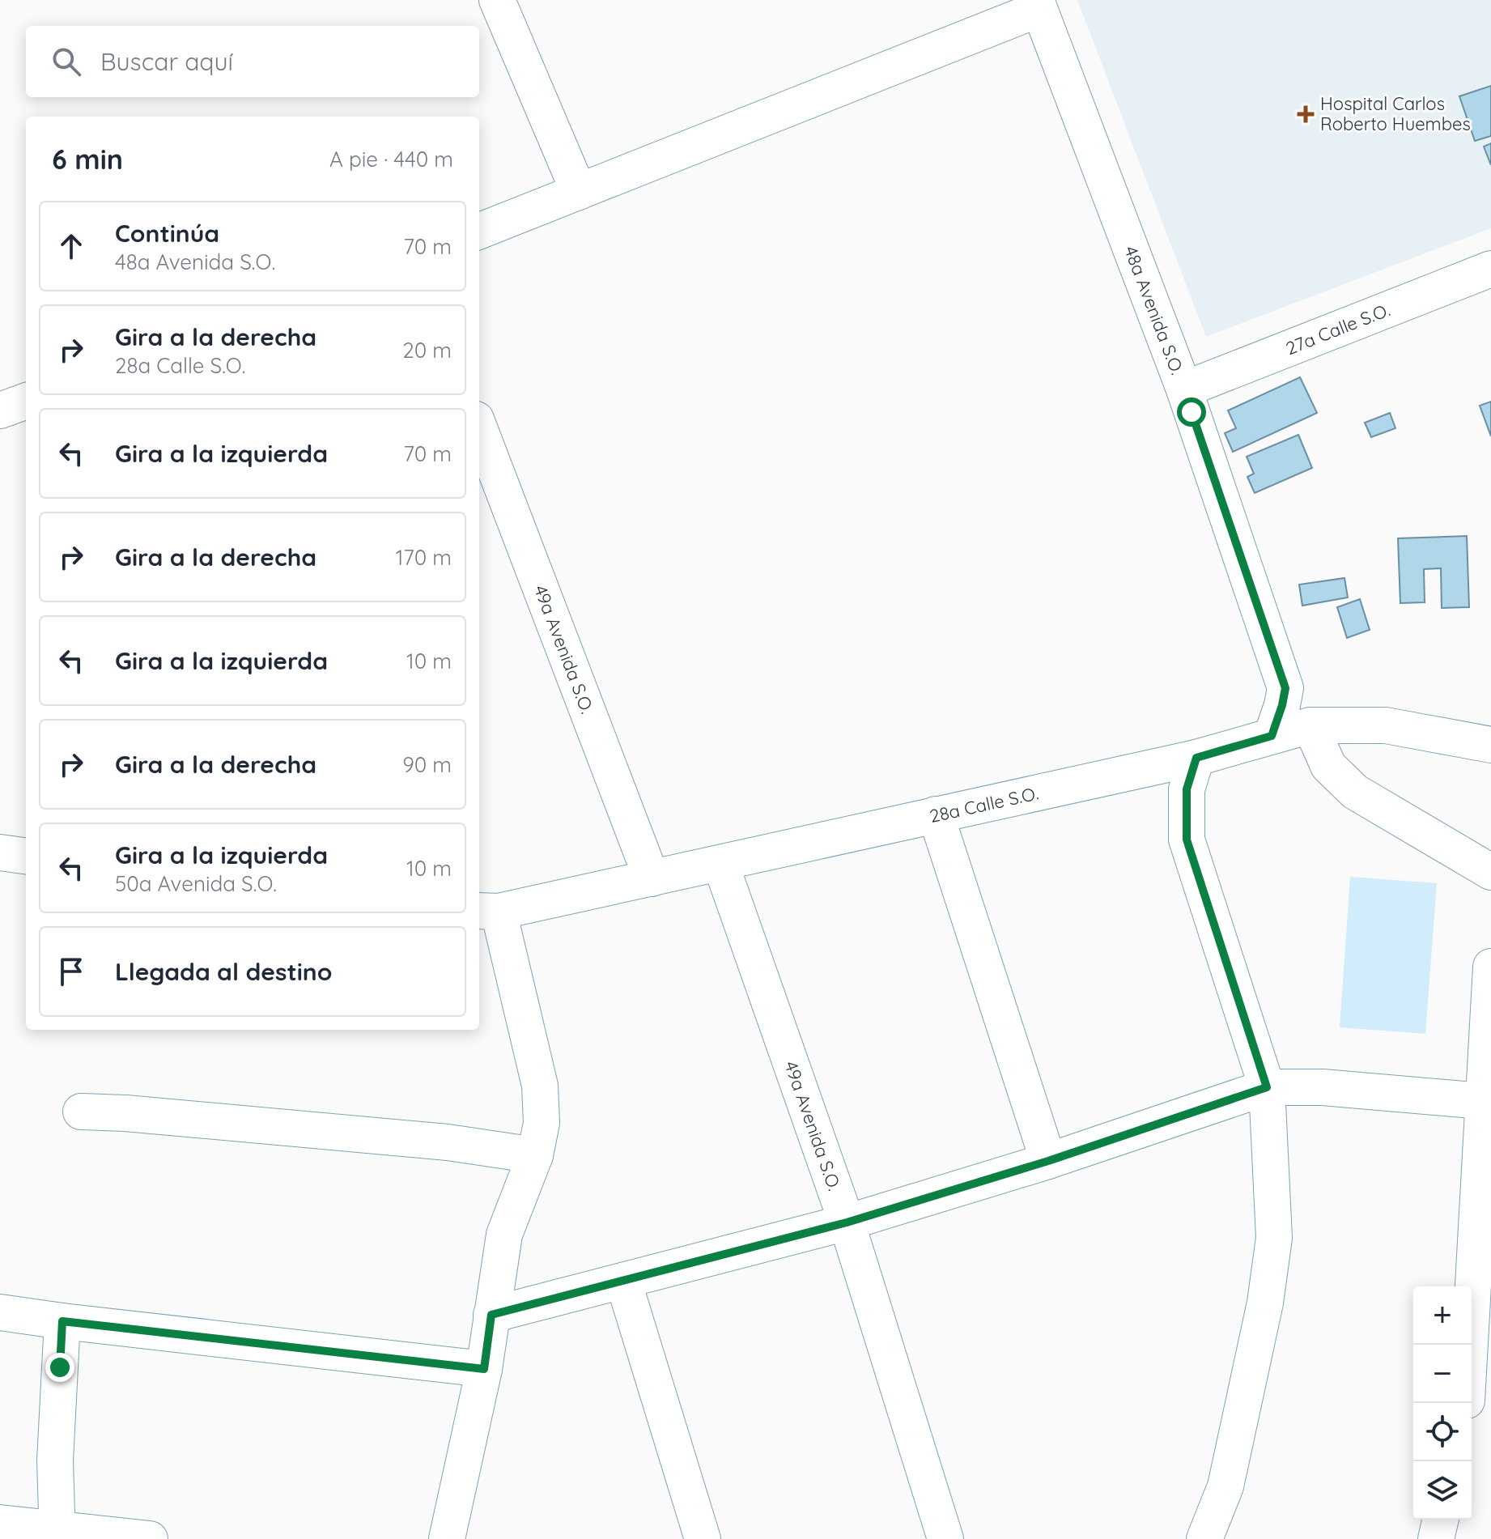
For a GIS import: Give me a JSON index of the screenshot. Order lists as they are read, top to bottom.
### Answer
{
  "streets": {
    "street": [
      "48a Avenida S.O.",
      "27a Calle S.O.",
      "49a Avenida S.O.",
      "28a Calle S.O."
    ]
  },
  "crossings": [
    ["48a Avenida S.O.", "27a Calle S.O."],
    ["48a Avenida S.O.", "28a Calle S.O."],
    ["49a Avenida S.O.", "28a Calle S.O."]
  ],
  "places": {
    "health": ["Hospital Carlos Roberto Huembes"]
  },
  "page": {
    "search": "Buscar aquí",
    "heading": ["6 min", "A pie · 440 m"],
    "list": [
      ["Continúa", "48a Avenida S.O.", "70 m"],
      ["Gira a la derecha", "28a Calle S.O.", "20 m"],
      ["Gira a la izquierda", "70 m"],
      ["Gira a la derecha", "170 m"],
      ["Gira a la izquierda", "10 m"],
      ["Gira a la derecha", "90 m"],
      ["Gira a la izquierda", "50a Avenida S.O.", "10 m"],
      "Llegada al destino"
    ],
    "map_buttons": ["+", "−"]
  }
}
